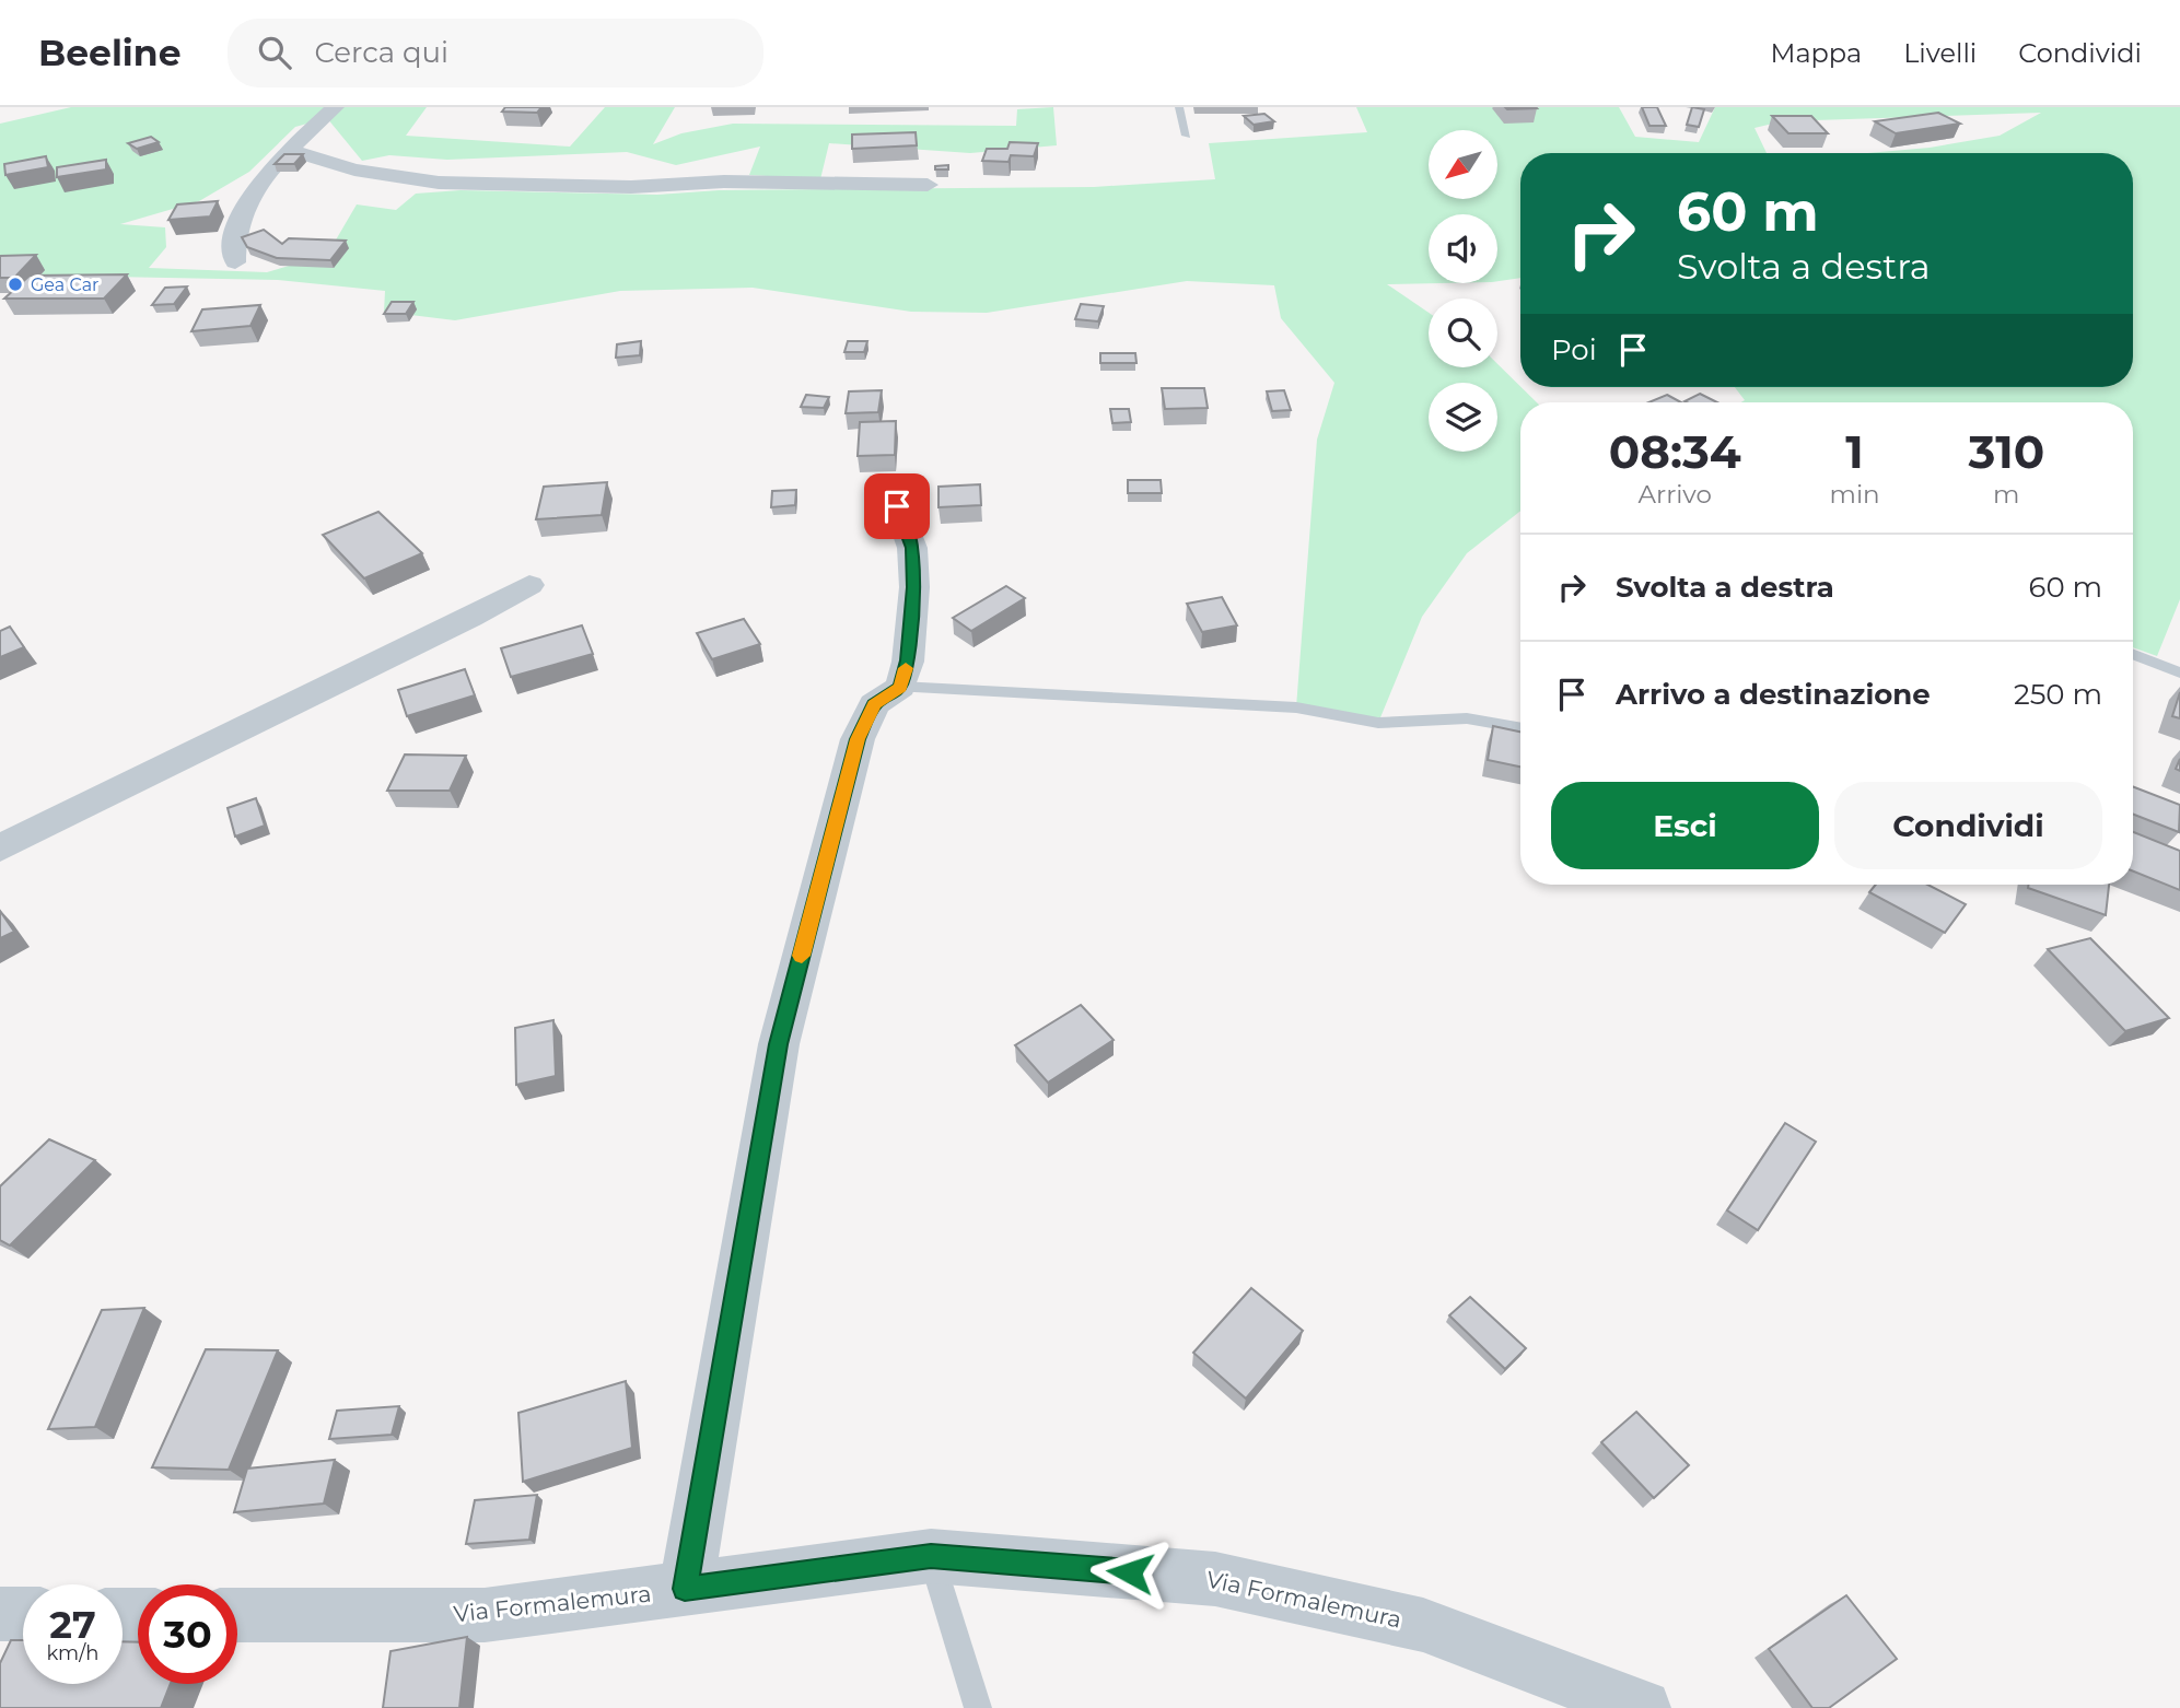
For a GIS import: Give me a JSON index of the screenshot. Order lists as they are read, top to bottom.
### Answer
{
  "streets": {
    "street": ["Via Formalemura"]
  },
  "places": ["Gea Car"],
  "north": "bottom left",
  "page": {
    "header": "Beeline",
    "search": "Cerca qui",
    "nav": ["Mappa", "Livelli", "Condividi"],
    "turn": ["60 m", "Svolta a destra"],
    "then": "Poi",
    "eta": [
      "08:34",
      "Arrivo",
      "1",
      "min",
      "310",
      "m"
    ],
    "list": [
      {
        "name": "Svolta a destra",
        "value": "60 m"
      },
      {
        "name": "Arrivo a destinazione",
        "value": "250 m"
      }
    ],
    "buttons": ["Esci", "Condividi"],
    "speed": "27 km/h",
    "limit": "30"
  }
}
